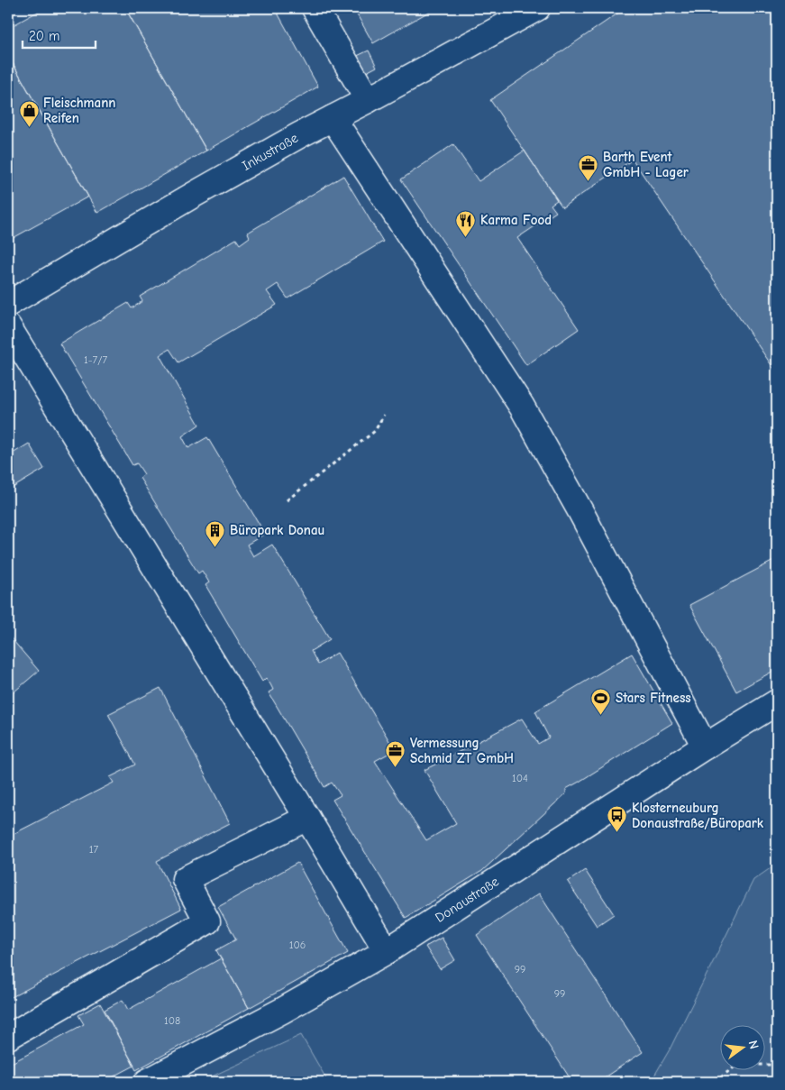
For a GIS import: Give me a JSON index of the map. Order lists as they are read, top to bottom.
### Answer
{
  "streets": {
    "street": ["Inkustraße", "Donaustraße"]
  },
  "places": {
    "shop": ["Fleischmann Reifen"],
    "office": ["Barth Event GmbH - Lager", "Vermessung Schmid ZT GmbH"],
    "restaurant": ["Karma Food"],
    "building": ["Büropark Donau"],
    "sports": ["Stars Fitness"],
    "bus stop": ["Klosterneuburg Donaustraße/Büropark"]
  },
  "house_numbers": [
    "1-7/7",
    "104",
    "17",
    "106",
    "99",
    "99",
    "108"
  ],
  "scale_bar": "20 m",
  "north": "right"
}
